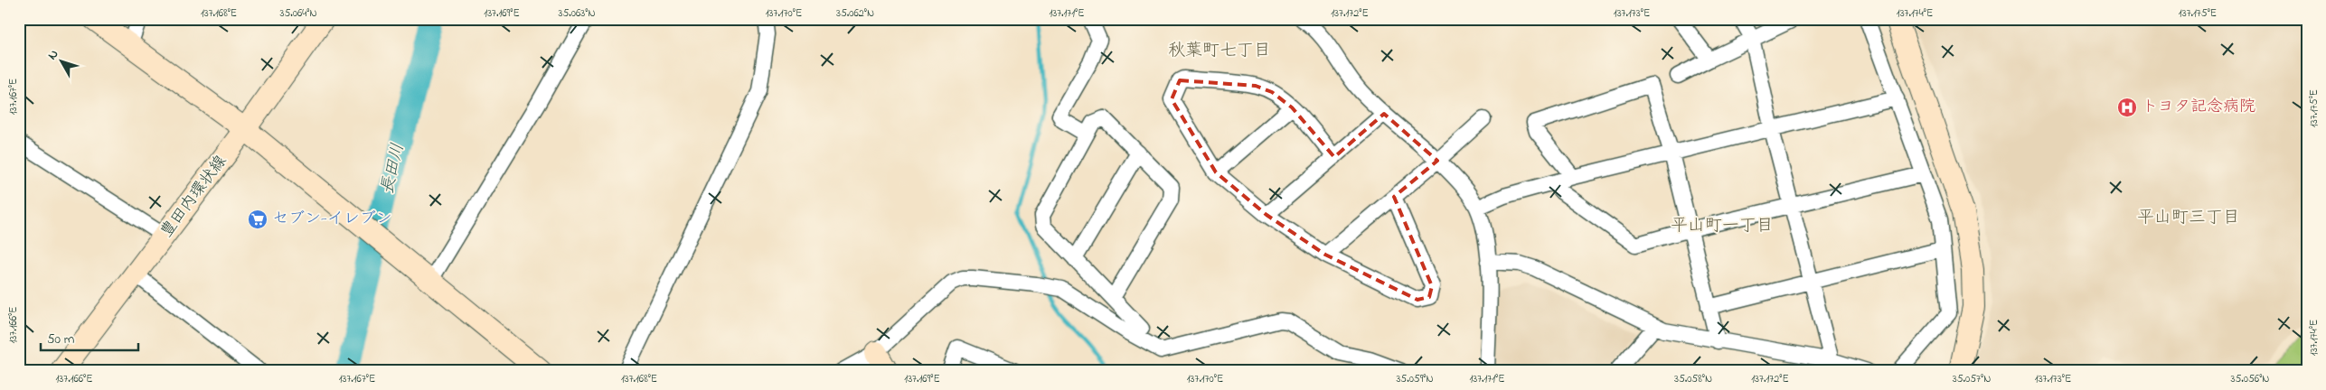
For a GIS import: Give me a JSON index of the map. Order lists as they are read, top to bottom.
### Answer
{
  "streets": {
    "street": ["豊田内環状線"]
  },
  "districts": ["秋葉町七丁目", "平山町三丁目", "平山町一丁目"],
  "water": ["長田川"],
  "places": {
    "hospital": ["トヨタ記念病院"],
    "supermarket": ["セブン-イレブン"]
  },
  "scale_bar": "50 m",
  "north": "top left",
  "coordinates": [
    "137.168°E",
    "35.064°N",
    "137.169°E",
    "35.063°N",
    "137.170°E",
    "35.062°N",
    "137.171°E",
    "137.172°E",
    "137.173°E",
    "137.174°E",
    "137.175°E",
    "137.167°E",
    "137.166°E",
    "35.059°N",
    "35.058°N",
    "35.057°N",
    "35.056°N"
  ]
}
